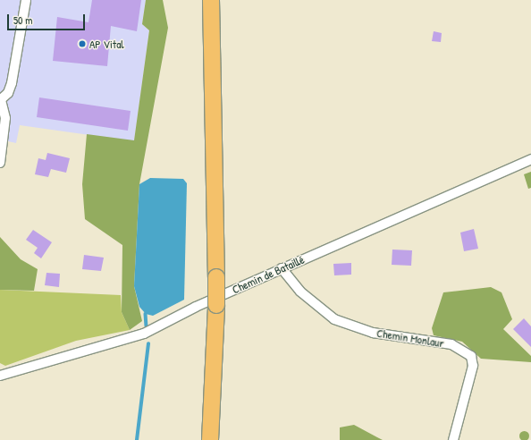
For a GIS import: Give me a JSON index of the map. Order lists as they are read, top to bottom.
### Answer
{
  "streets": {
    "street": ["Chemin de Bataillé", "Chemin Monlaur"]
  },
  "crossings": [
    ["Chemin de Bataillé", "Chemin Monlaur"]
  ],
  "places": ["AP Vital"],
  "scale_bar": "50 m"
}
